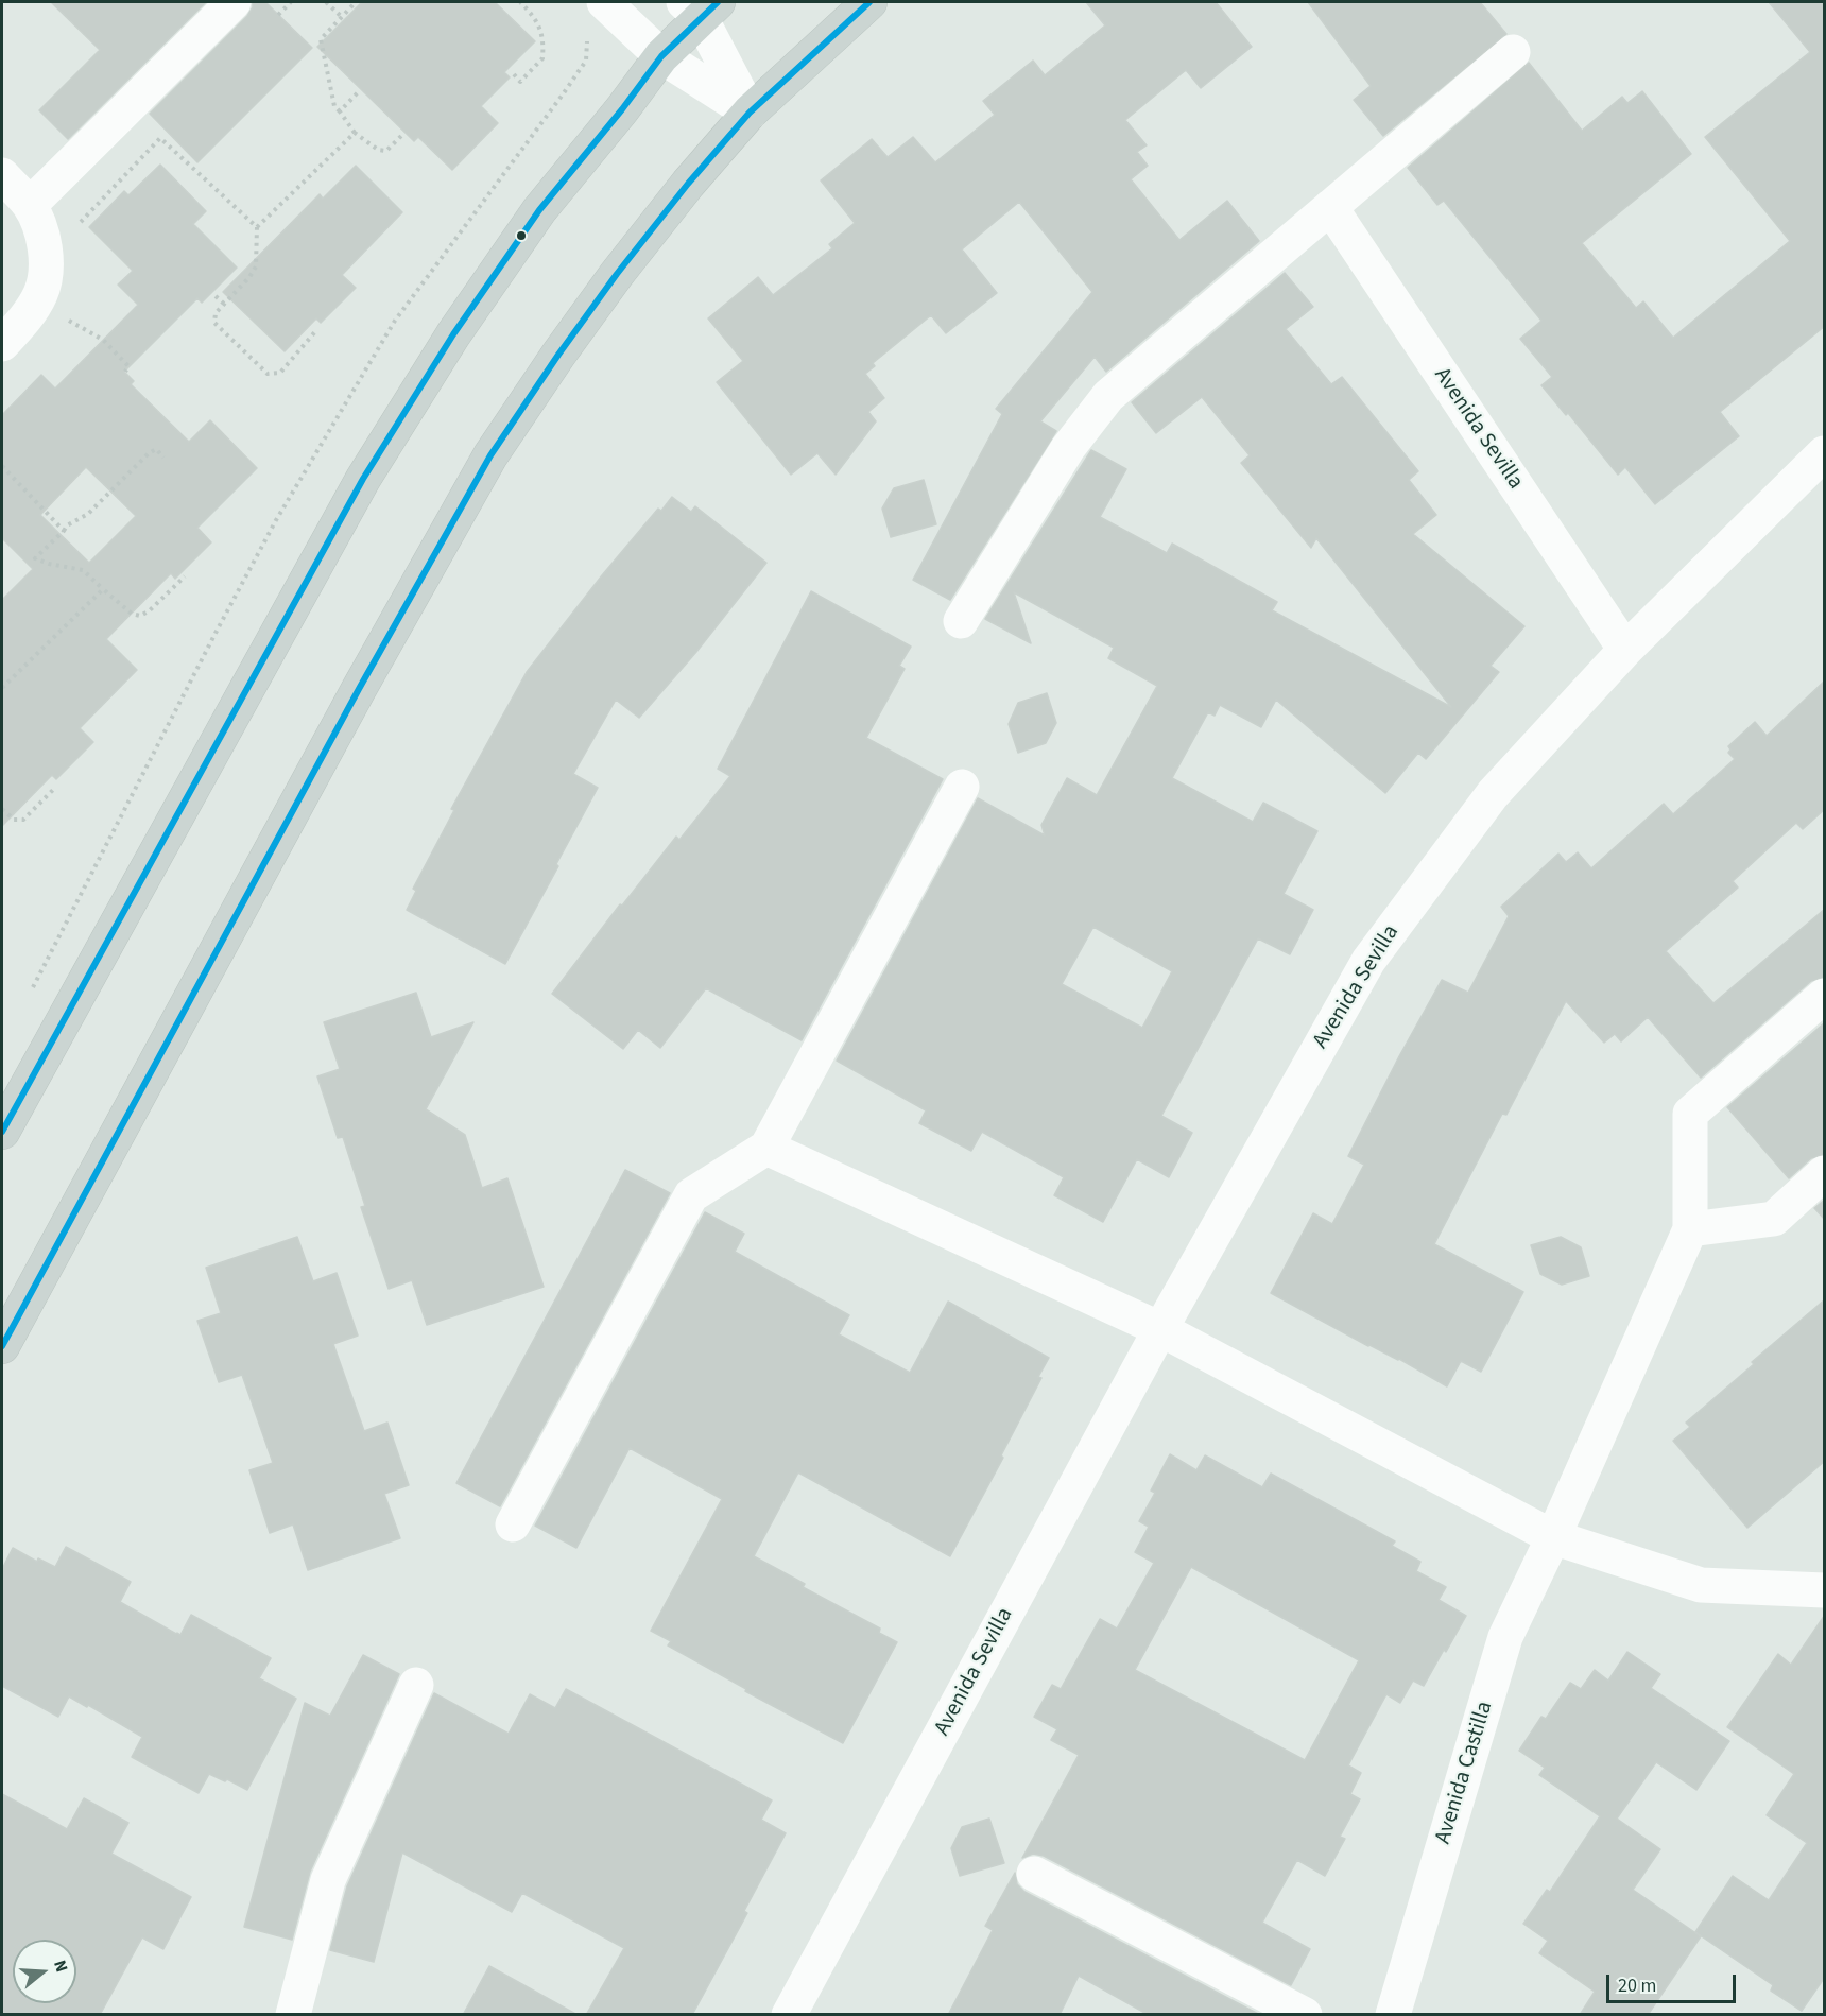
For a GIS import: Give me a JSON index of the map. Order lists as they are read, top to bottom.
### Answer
{
  "streets": {
    "street": ["Avenida Sevilla", "Avenida Castilla"]
  },
  "scale_bar": "20 m",
  "north": "right"
}
